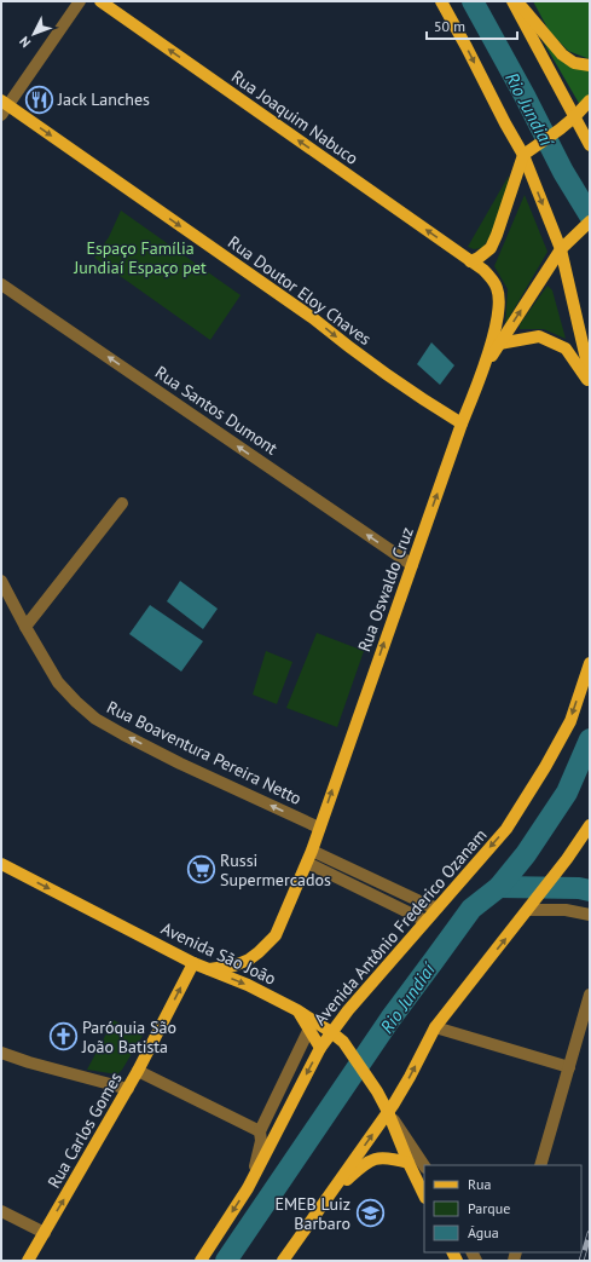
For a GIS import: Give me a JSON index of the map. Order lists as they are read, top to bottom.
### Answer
{
  "streets": {
    "main road": [
      "Rua Joaquim Nabuco",
      "Rua Doutor Eloy Chaves",
      "Rua Oswaldo Cruz",
      "Avenida Antônio Frederico Ozanam",
      "Avenida São João",
      "Rua Carlos Gomes"
    ],
    "street": ["Rua Santos Dumont", "Rua Boaventura Pereira Netto"]
  },
  "crossings": [
    ["Rua Joaquim Nabuco", "Rua Oswaldo Cruz"],
    ["Rua Doutor Eloy Chaves", "Rua Oswaldo Cruz"],
    ["Rua Santos Dumont", "Rua Oswaldo Cruz"],
    ["Rua Oswaldo Cruz", "Rua Boaventura Pereira Netto"],
    ["Rua Oswaldo Cruz", "Avenida São João"],
    ["Avenida Antônio Frederico Ozanam", "Avenida São João"],
    ["Avenida São João", "Rua Carlos Gomes"]
  ],
  "one_way": [
    "Rua Joaquim Nabuco",
    "Rua Doutor Eloy Chaves",
    "Rua Santos Dumont",
    "Rua Oswaldo Cruz",
    "Rua Boaventura Pereira Netto",
    "Avenida São João",
    "Rua Carlos Gomes"
  ],
  "water": ["Rio Jundiaí"],
  "parks": ["Espaço Família Jundiaí Espaço pet"],
  "places": {
    "restaurant": ["Jack Lanches"],
    "supermarket": ["Russi Supermercados"],
    "church": ["Paróquia São João Batista"],
    "school or university": ["EMEB Luiz Barbaro"]
  },
  "legend": ["Rua", "Parque", "Água"],
  "scale_bar": "50 m",
  "north": "bottom left"
}
